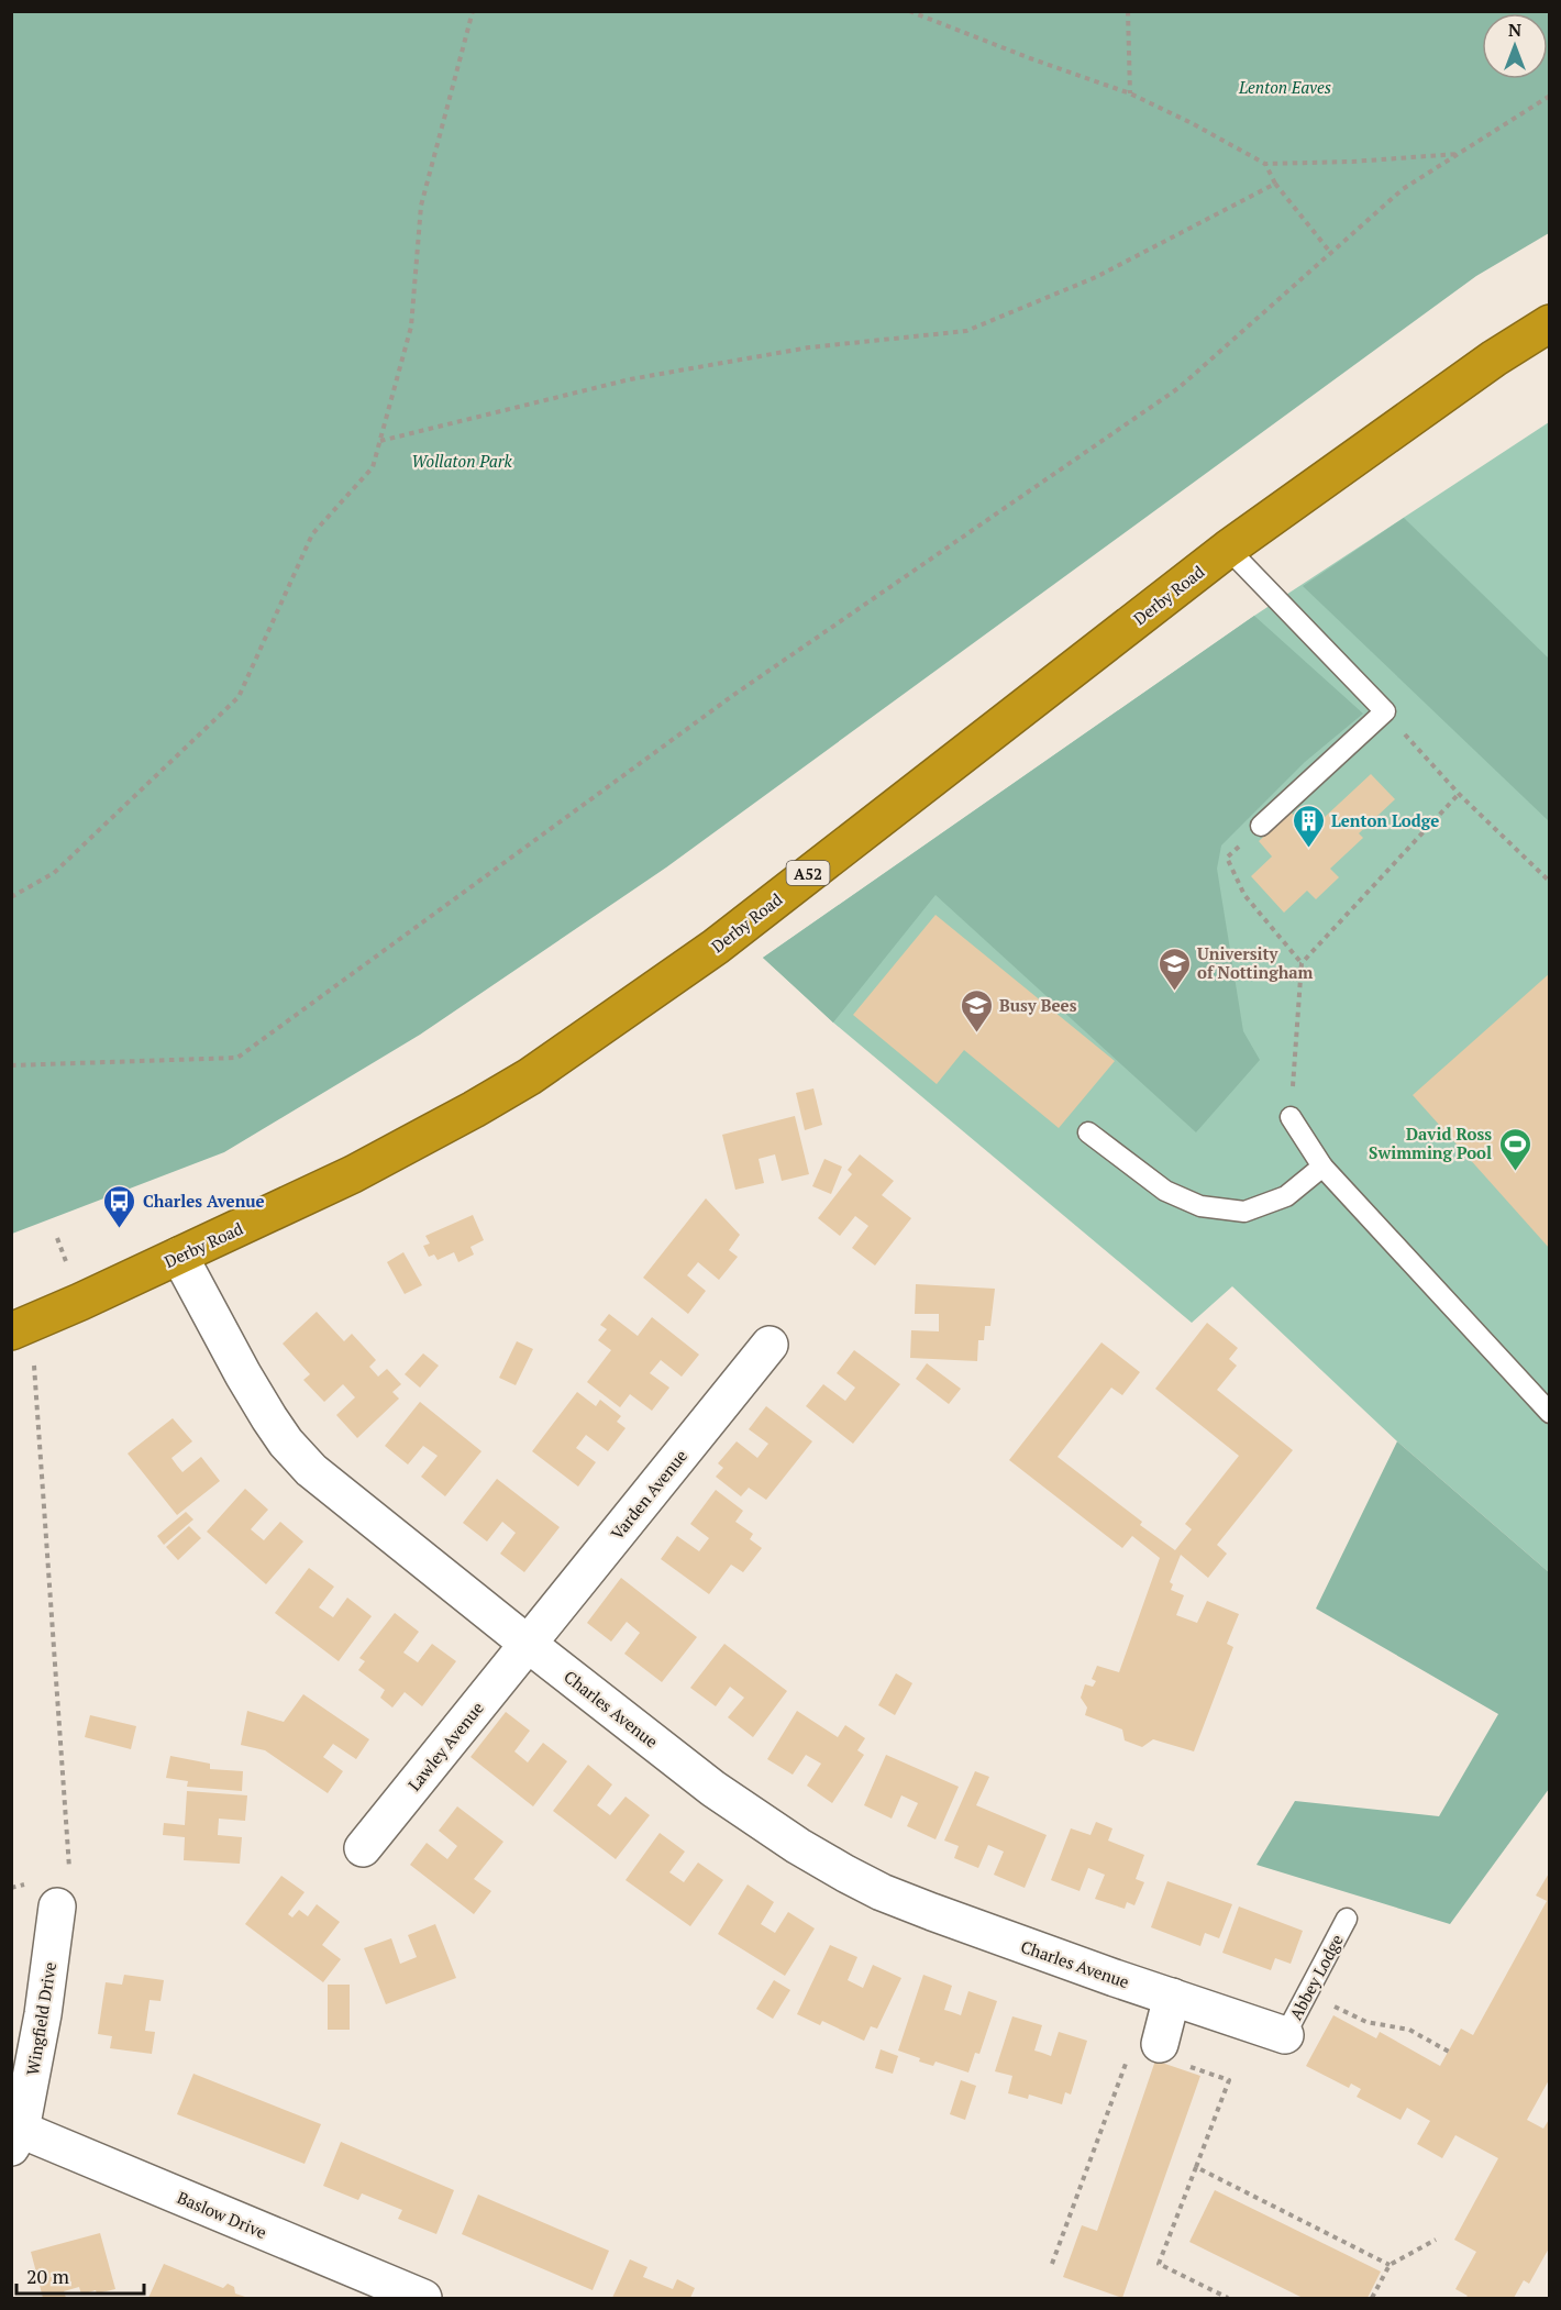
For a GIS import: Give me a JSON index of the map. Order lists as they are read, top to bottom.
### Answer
{
  "streets": {
    "highway": ["Derby Road", "A52"],
    "street": [
      "Varden Avenue",
      "Charles Avenue",
      "Lawley Avenue",
      "Wingfield Drive",
      "Baslow Drive"
    ],
    "lane": ["Abbey Lodge"]
  },
  "crossings": [
    ["Derby Road", "Charles Avenue"],
    ["Varden Avenue", "Charles Avenue"],
    ["Varden Avenue", "Lawley Avenue"],
    ["Charles Avenue", "Lawley Avenue"],
    ["Charles Avenue", "Abbey Lodge"],
    ["Wingfield Drive", "Baslow Drive"]
  ],
  "parks": ["Lenton Eaves", "Wollaton Park"],
  "places": {
    "building": ["Lenton Lodge"],
    "school or university": ["University of Nottingham", "Busy Bees"],
    "sports": ["David Ross Swimming Pool"],
    "bus stop": ["Charles Avenue"]
  },
  "scale_bar": "20 m",
  "north": "top"
}
